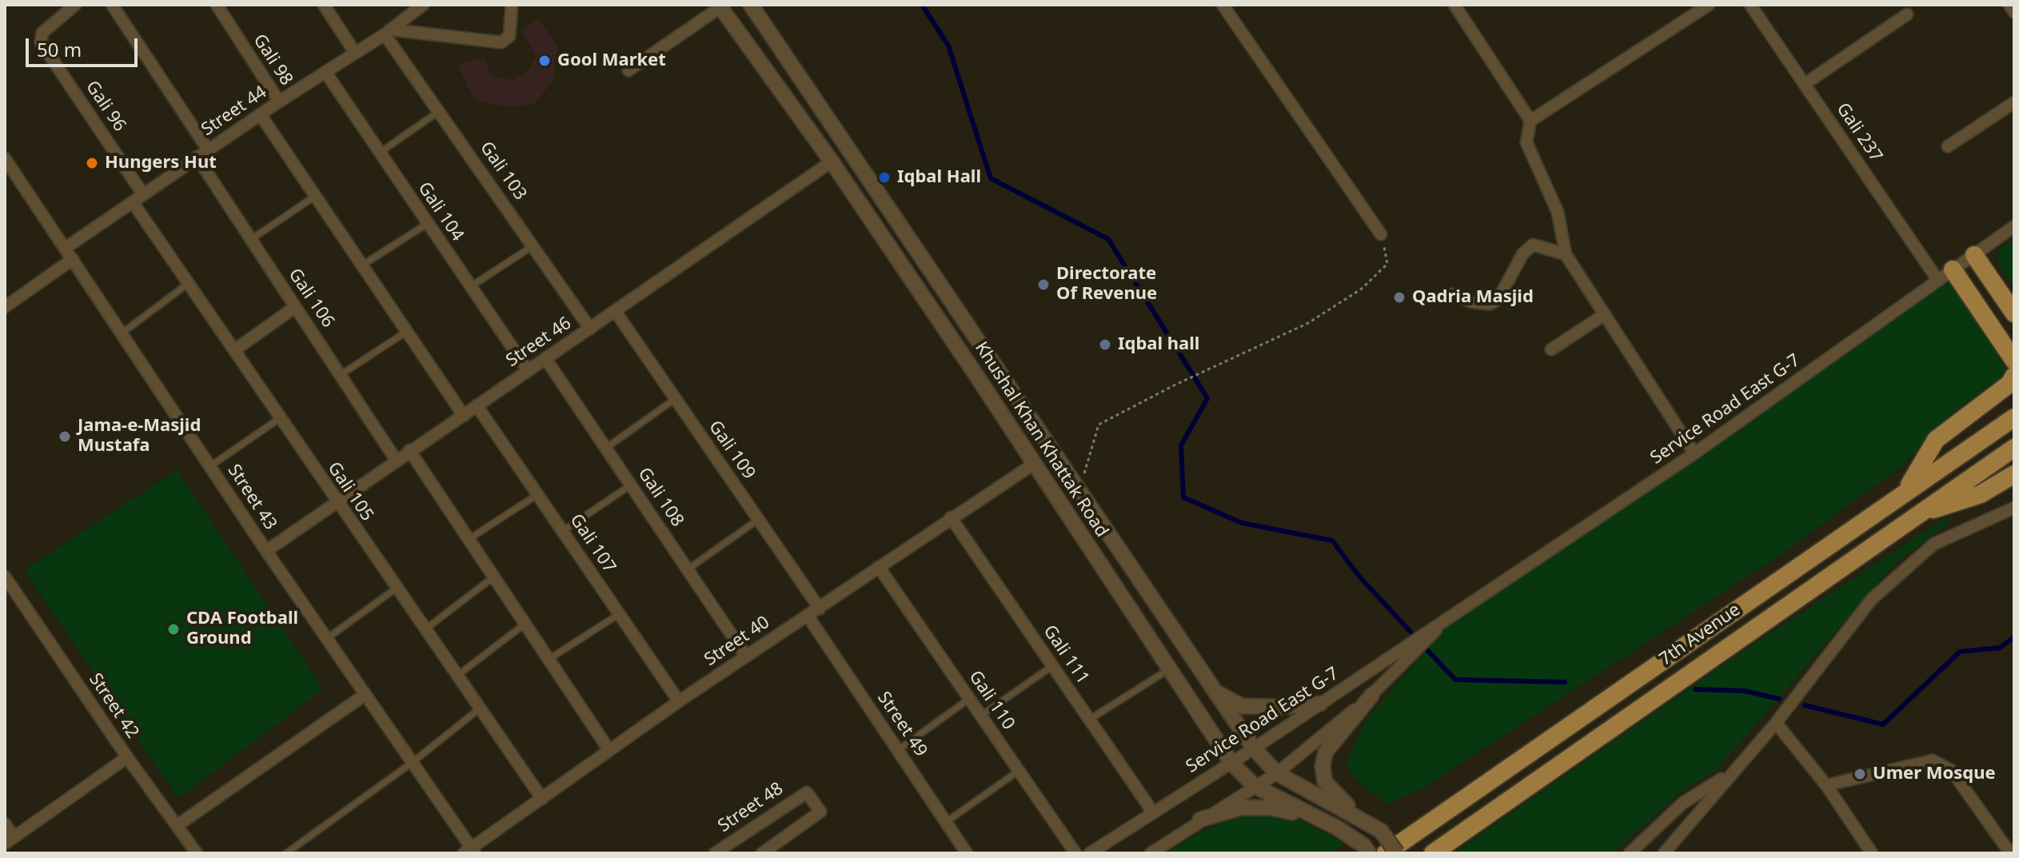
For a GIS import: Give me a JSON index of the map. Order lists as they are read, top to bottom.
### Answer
{
  "streets": {
    "main road": ["7th Avenue"],
    "street": [
      "Gali 98",
      "Gali 96",
      "Street 44",
      "Gali 237",
      "Gali 103",
      "Gali 104",
      "Gali 106",
      "Street 46",
      "Service Road East G-7",
      "Khushal Khan Khattak Road",
      "Gali 109",
      "Gali 105",
      "Street 43",
      "Gali 108",
      "Gali 107",
      "Street 40",
      "Gali 111",
      "Gali 110",
      "Street 42",
      "Street 49",
      "Street 48"
    ]
  },
  "crossings": [
    ["Gali 98", "Street 44"],
    ["Gali 96", "Street 44"],
    ["Street 44", "Gali 103"],
    ["Street 44", "Gali 104"],
    ["Street 44", "Gali 106"],
    ["Street 44", "Gali 105"],
    ["Street 44", "Street 43"],
    ["Gali 237", "Service Road East G-7"],
    ["Gali 103", "Street 46"],
    ["Gali 104", "Street 46"],
    ["Gali 106", "Street 46"],
    ["Street 46", "Khushal Khan Khattak Road"],
    ["Street 46", "Gali 109"],
    ["Street 46", "Gali 105"],
    ["Street 46", "Street 43"],
    ["Street 46", "Gali 108"],
    ["Street 46", "Gali 107"],
    ["Service Road East G-7", "Khushal Khan Khattak Road"],
    ["Service Road East G-7", "Gali 111"],
    ["Khushal Khan Khattak Road", "Street 40"],
    ["Gali 109", "Street 40"],
    ["Gali 105", "Street 40"],
    ["Street 43", "Street 40"],
    ["Gali 108", "Street 40"],
    ["Gali 107", "Street 40"],
    ["Street 40", "Gali 111"],
    ["Street 40", "Gali 110"],
    ["Street 40", "Street 49"]
  ],
  "places": [
    "Gool Market",
    "Hungers Hut",
    "Iqbal Hall",
    "Directorate Of Revenue",
    "Qadria Masjid",
    "Iqbal hall",
    "Jama-e-Masjid Mustafa",
    "CDA Football Ground",
    "Umer Mosque"
  ],
  "scale_bar": "50 m"
}
